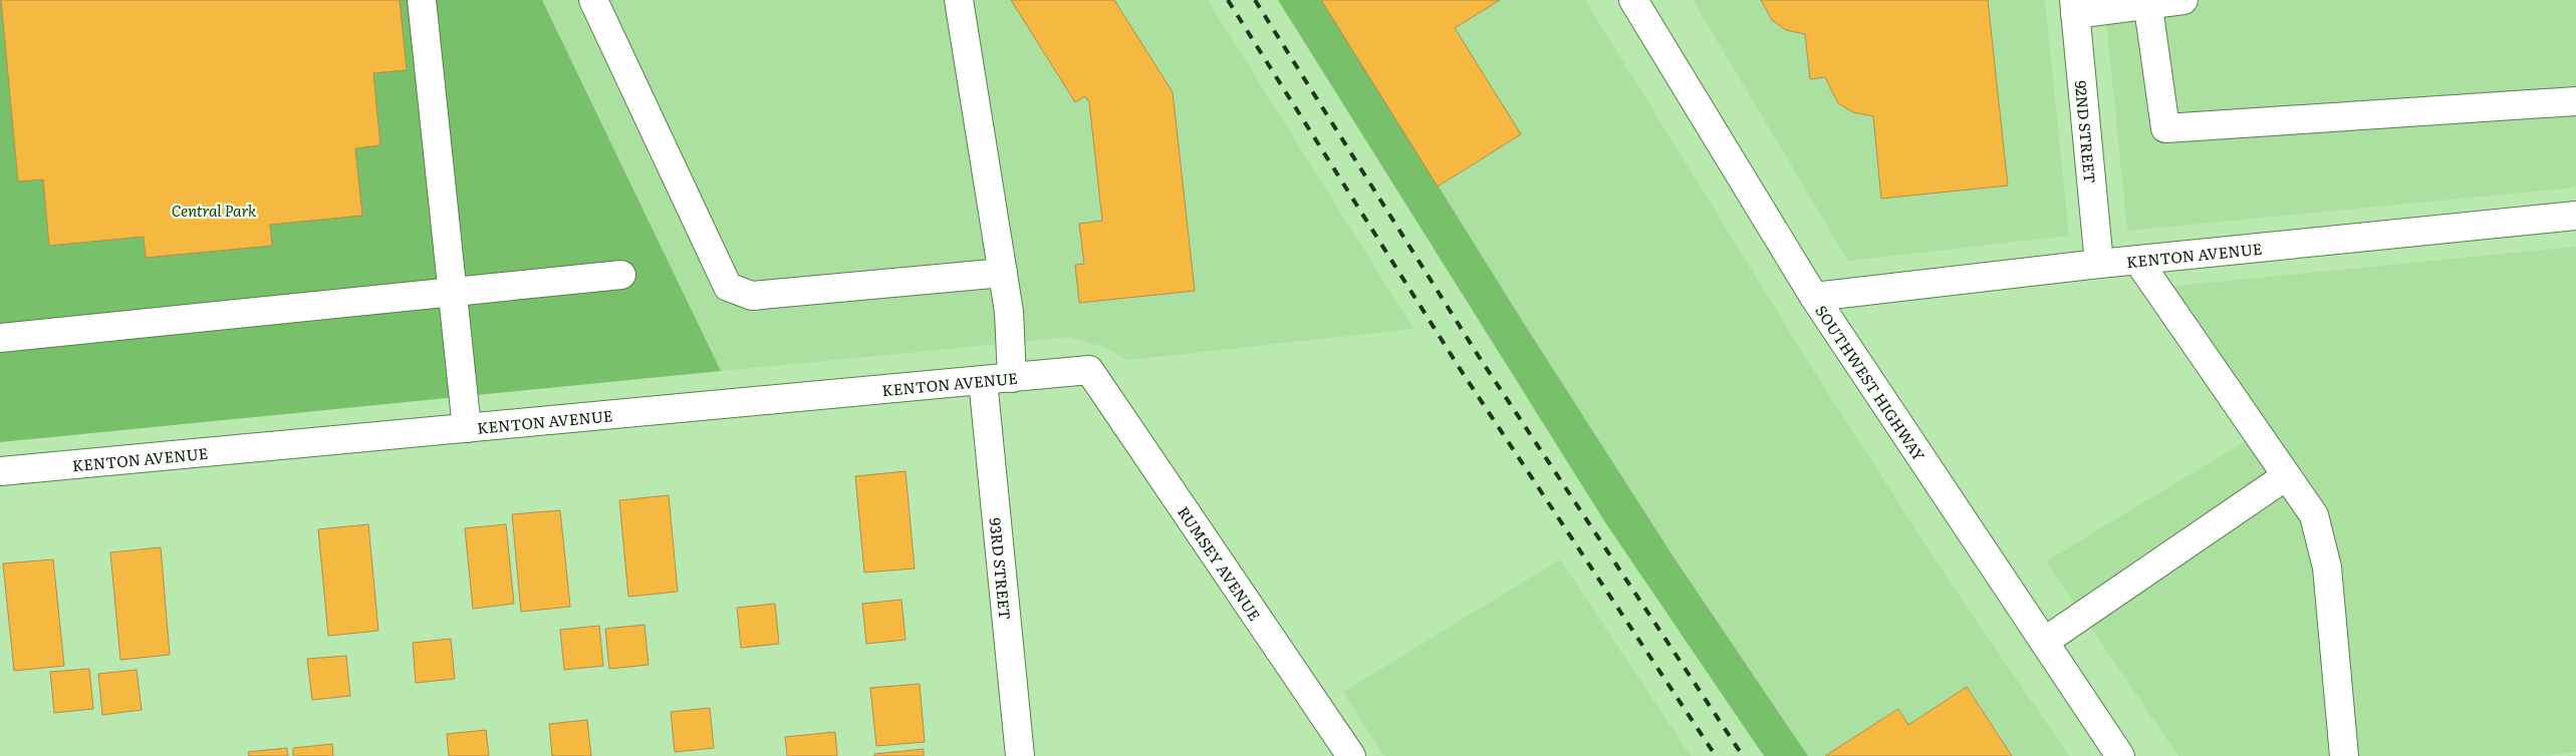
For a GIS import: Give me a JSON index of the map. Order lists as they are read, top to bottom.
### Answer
{
  "streets": {
    "street": [
      "92ND STREET",
      "KENTON AVENUE",
      "SOUTHWEST HIGHWAY",
      "RUMSEY AVENUE",
      "93RD STREET"
    ]
  },
  "crossings": [
    ["92ND STREET", "KENTON AVENUE"],
    ["KENTON AVENUE", "SOUTHWEST HIGHWAY"],
    ["KENTON AVENUE", "RUMSEY AVENUE"],
    ["KENTON AVENUE", "93RD STREET"]
  ],
  "parks": ["Central Park"]
}
